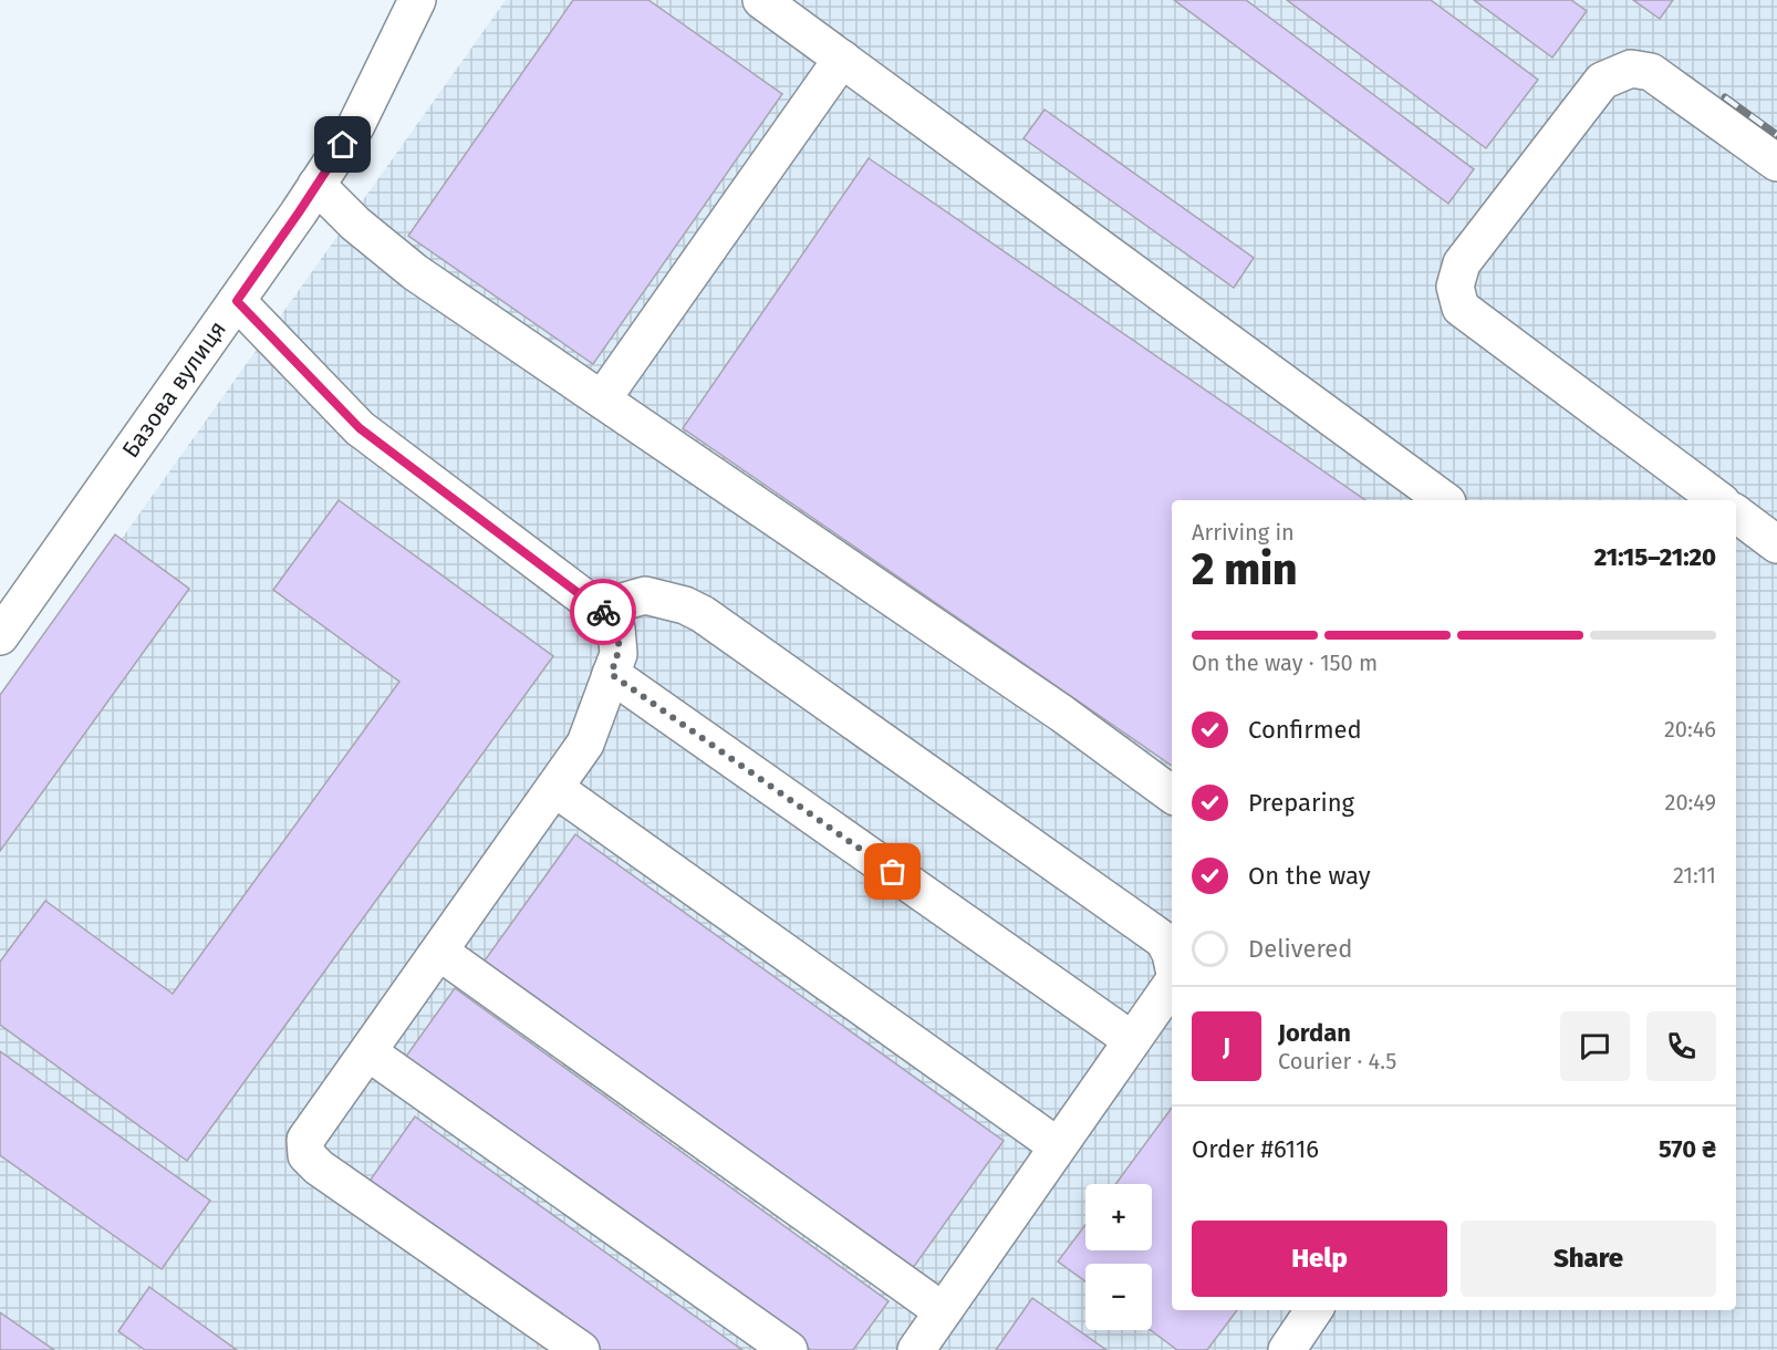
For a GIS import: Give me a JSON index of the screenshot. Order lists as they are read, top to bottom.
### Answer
{
  "streets": {
    "street": ["Базова вулиця"]
  },
  "page": {
    "heading": ["2 min", "Arriving in", "21:15–21:20"],
    "panel": [
      "Jordan",
      "Courier · 4.5",
      "Order #6116",
      "570 ₴"
    ],
    "bar": "On the way · 150 m",
    "list": [
      ["Confirmed", "20:46"],
      ["Preparing", "20:49"],
      ["On the way", "21:11"],
      "Delivered"
    ],
    "round": "J",
    "map_buttons": ["+", "−"],
    "buttons": ["Help", "Share"]
  }
}
